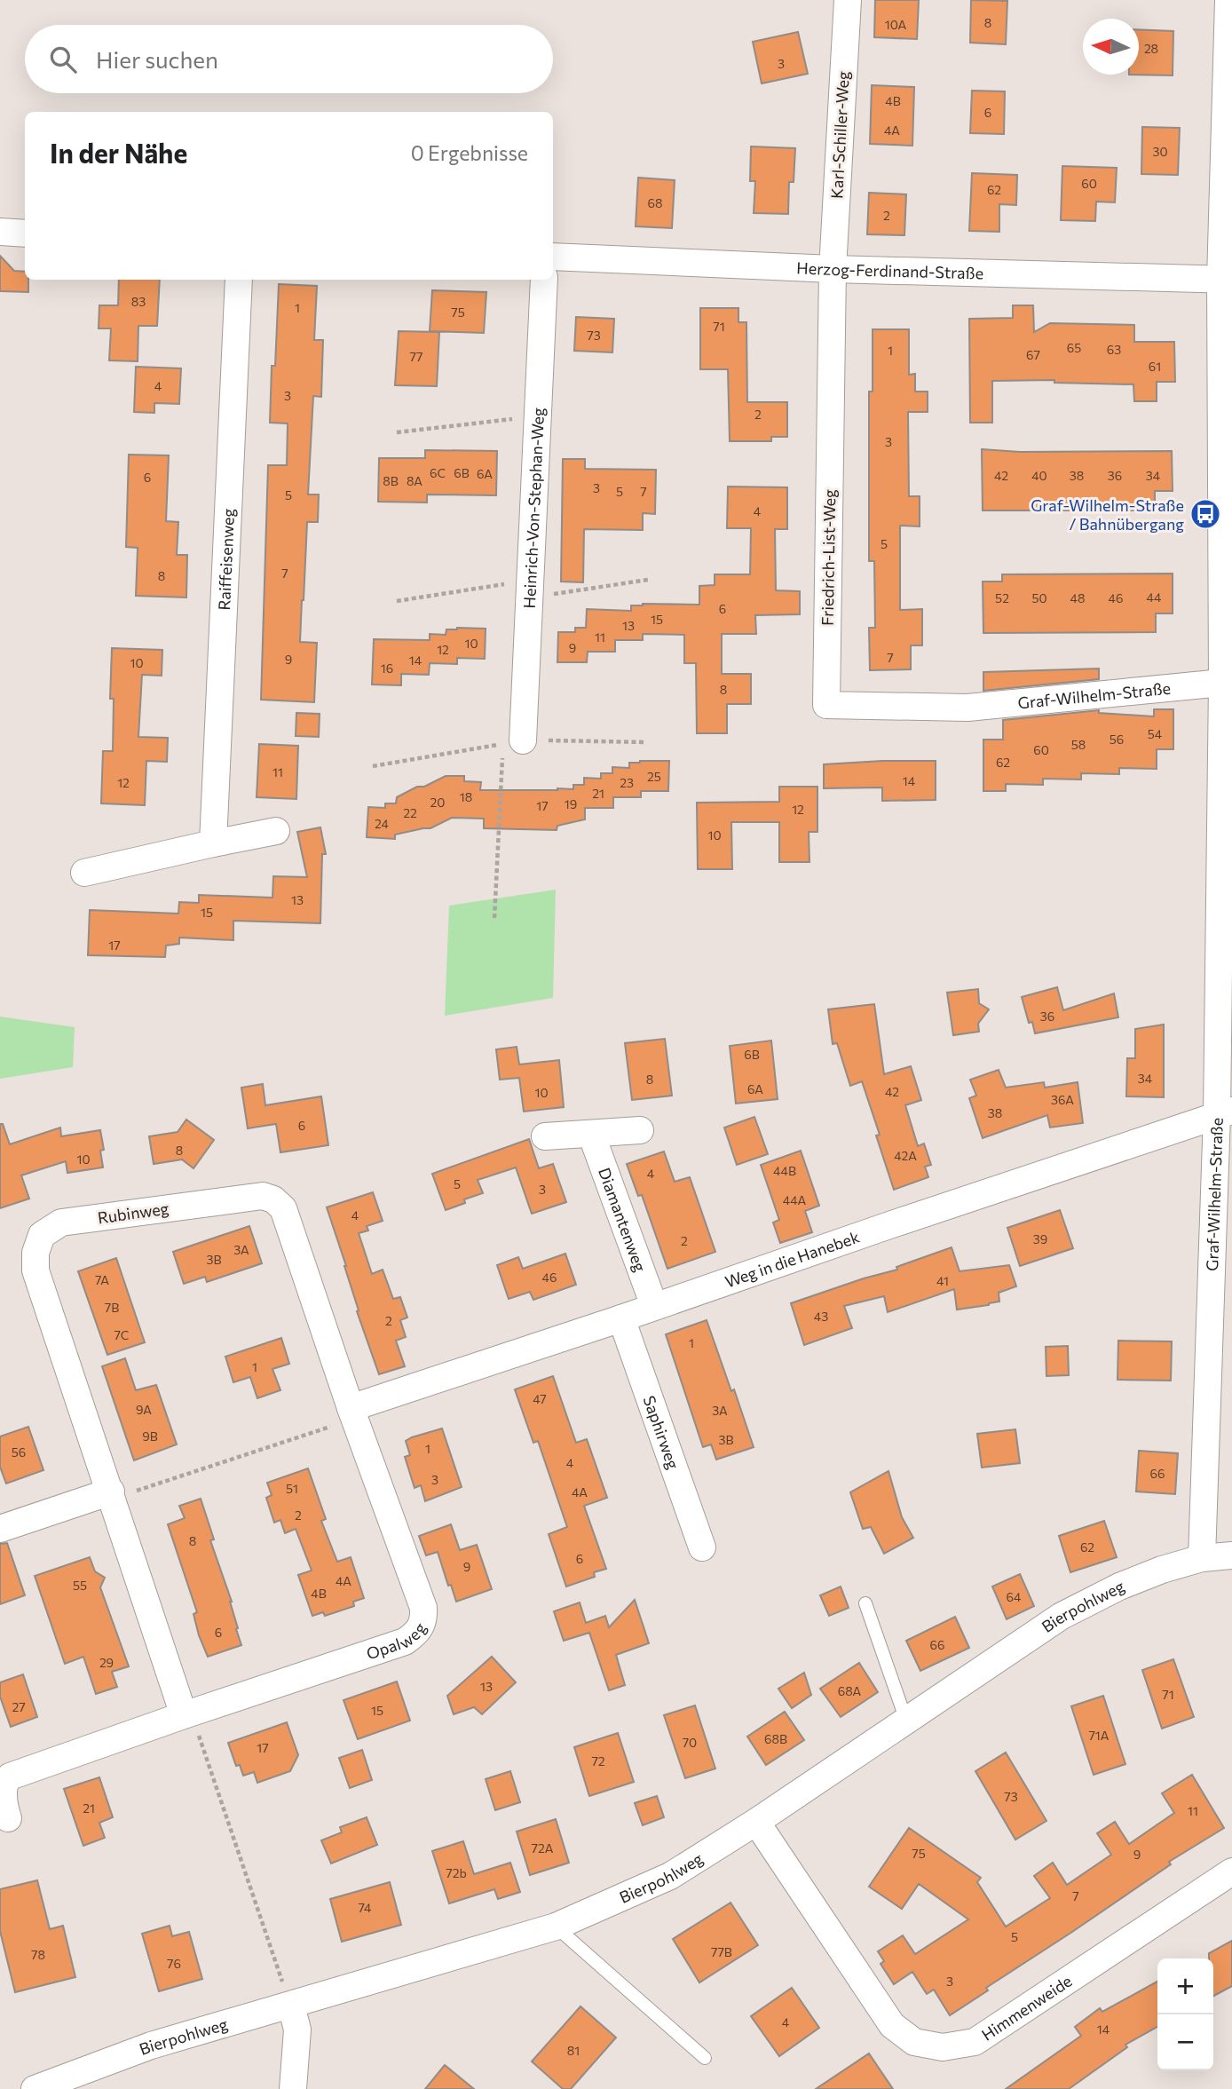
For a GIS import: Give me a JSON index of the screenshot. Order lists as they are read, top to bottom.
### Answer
{
  "streets": {
    "street": [
      "Karl-Schiller-Weg",
      "Herzog-Ferdinand-Straße",
      "Heinrich-Von-Stephan-Weg",
      "Friedrich-List-Weg",
      "Raiffeisenweg",
      "Graf-Wilhelm-Straße",
      "Rubinweg",
      "Diamantenweg",
      "Weg in die Hanebek",
      "Saphirweg",
      "Bierpohlweg",
      "Opalweg",
      "Himmenweide"
    ]
  },
  "crossings": [
    ["Karl-Schiller-Weg", "Herzog-Ferdinand-Straße"],
    ["Karl-Schiller-Weg", "Friedrich-List-Weg"],
    ["Herzog-Ferdinand-Straße", "Friedrich-List-Weg"],
    ["Herzog-Ferdinand-Straße", "Graf-Wilhelm-Straße"],
    ["Friedrich-List-Weg", "Graf-Wilhelm-Straße"],
    ["Graf-Wilhelm-Straße", "Weg in die Hanebek"],
    ["Graf-Wilhelm-Straße", "Bierpohlweg"],
    ["Rubinweg", "Weg in die Hanebek"],
    ["Rubinweg", "Opalweg"],
    ["Diamantenweg", "Weg in die Hanebek"],
    ["Weg in die Hanebek", "Saphirweg"],
    ["Weg in die Hanebek", "Opalweg"],
    ["Bierpohlweg", "Himmenweide"]
  ],
  "places": {
    "bus stop": ["Graf-Wilhelm-Straße / Bahnübergang"]
  },
  "house_numbers": [
    "8",
    "10A",
    "28",
    "3",
    "4B",
    "6",
    "4A",
    "30",
    "60",
    "62",
    "68",
    "2",
    "83",
    "1",
    "75",
    "71",
    "73",
    "65",
    "63",
    "1",
    "67",
    "77",
    "61",
    "4",
    "3",
    "2",
    "3",
    "6C",
    "6B",
    "6A",
    "42",
    "40",
    "38",
    "36",
    "34",
    "6",
    "8B",
    "8A",
    "3",
    "5",
    "7",
    "5",
    "4",
    "5",
    "7",
    "8",
    "44",
    "52",
    "50",
    "48",
    "46",
    "6",
    "15",
    "13",
    "11",
    "10",
    "9",
    "12",
    "7",
    "9",
    "14",
    "10",
    "16",
    "8",
    "54",
    "56",
    "58",
    "60",
    "62",
    "11",
    "25",
    "14",
    "12",
    "23",
    "21",
    "18",
    "20",
    "19",
    "17",
    "12",
    "22",
    "24",
    "10",
    "13",
    "15",
    "17",
    "36",
    "6B",
    "34",
    "8",
    "6A",
    "42",
    "10",
    "36A",
    "38",
    "6",
    "8",
    "42A",
    "10",
    "44B",
    "4",
    "5",
    "3",
    "44A",
    "4",
    "39",
    "2",
    "3A",
    "3B",
    "46",
    "7A",
    "41",
    "7B",
    "43",
    "2",
    "7C",
    "1",
    "1",
    "47",
    "9A",
    "3A",
    "9B",
    "3B",
    "1",
    "56",
    "4",
    "66",
    "3",
    "51",
    "4A",
    "2",
    "8",
    "62",
    "6",
    "9",
    "4A",
    "55",
    "4B",
    "64",
    "6",
    "66",
    "29",
    "13",
    "68A",
    "71",
    "27",
    "15",
    "71A",
    "68B",
    "70",
    "17",
    "72",
    "73",
    "21",
    "11",
    "72A",
    "75",
    "9",
    "72b",
    "7",
    "74",
    "5",
    "77B",
    "78",
    "76",
    "3",
    "4",
    "14",
    "81"
  ],
  "north": "left",
  "page": {
    "search": "Hier suchen",
    "heading": ["In der Nähe", "0 Ergebnisse"],
    "map_buttons": ["+", "−"]
  }
}
